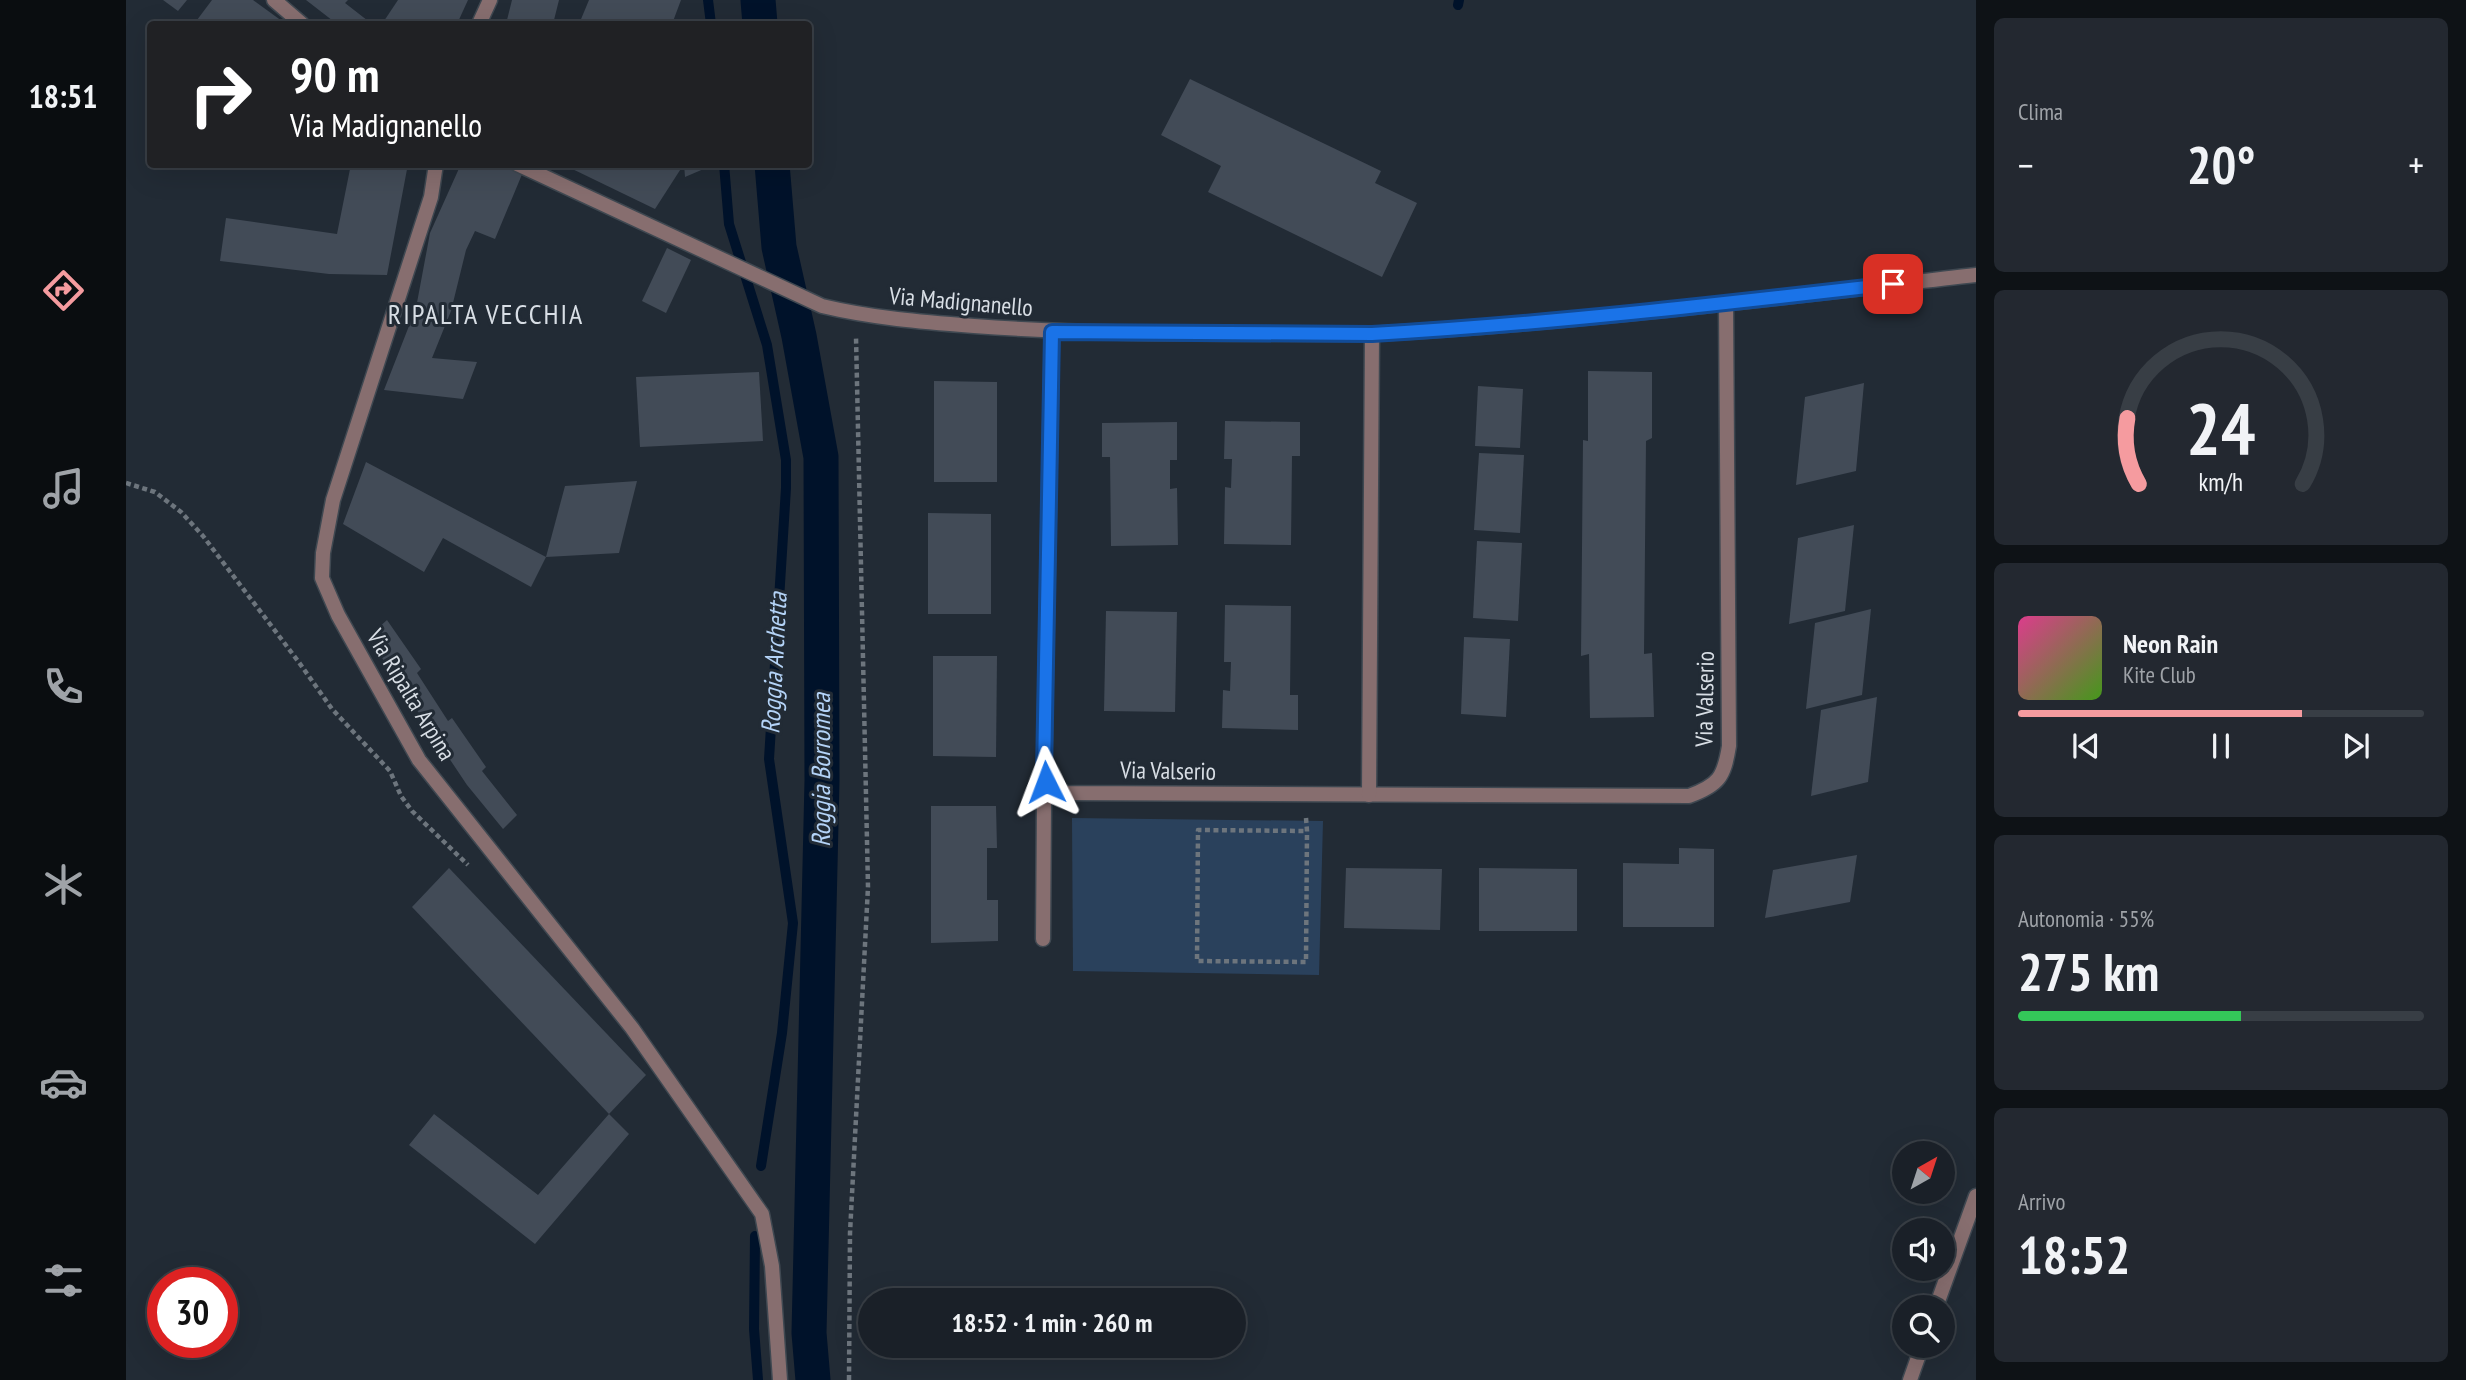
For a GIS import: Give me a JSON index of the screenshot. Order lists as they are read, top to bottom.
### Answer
{
  "streets": {
    "street": ["Via Madignanello", "Via Ripalta Arpina", "Via Valserio"]
  },
  "crossings": [
    ["Via Madignanello", "Via Valserio"]
  ],
  "districts": ["RIPALTA VECCHIA"],
  "water": ["Roggia Archetta", "Roggia Borromea"],
  "north": "top right",
  "page": {
    "tabs": "18:51",
    "tile": [
      "Clima",
      ["Autonomia · 55%", "275 km"],
      ["Arrivo", "18:52"]
    ],
    "turn": ["90 m", "Via Madignanello"],
    "heat": ["−", "20°", "+"],
    "song": ["Neon Rain", "Kite Club"],
    "limit": "30",
    "trip": "18:52 · 1 min · 260 m",
    "gauge": ["24", "km/h"]
  }
}
